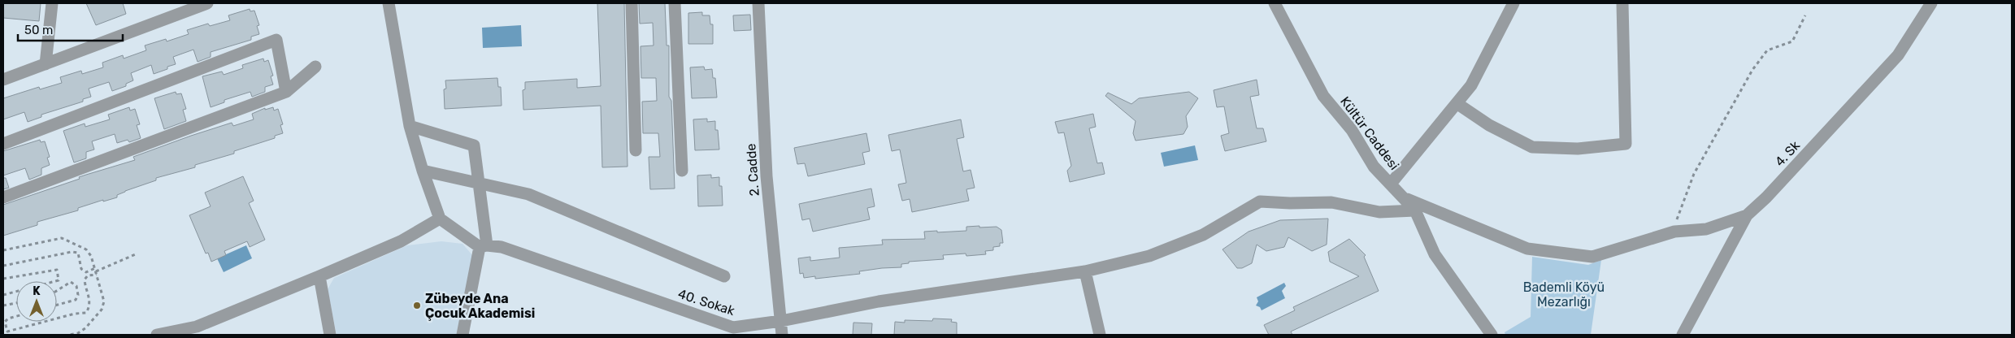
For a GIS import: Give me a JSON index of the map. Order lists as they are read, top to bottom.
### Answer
{
  "streets": {
    "street": [
      "Kültür Caddesi",
      "4. Sk",
      "2. Cadde",
      "40. Sokak"
    ]
  },
  "crossings": [
    ["Kültür Caddesi", "40. Sokak"],
    ["2. Cadde", "40. Sokak"]
  ],
  "parks": ["Bademli Köyü Mezarlığı"],
  "places": ["Zübeyde Ana Çocuk Akademisi"],
  "scale_bar": "50 m",
  "north": "top"
}
